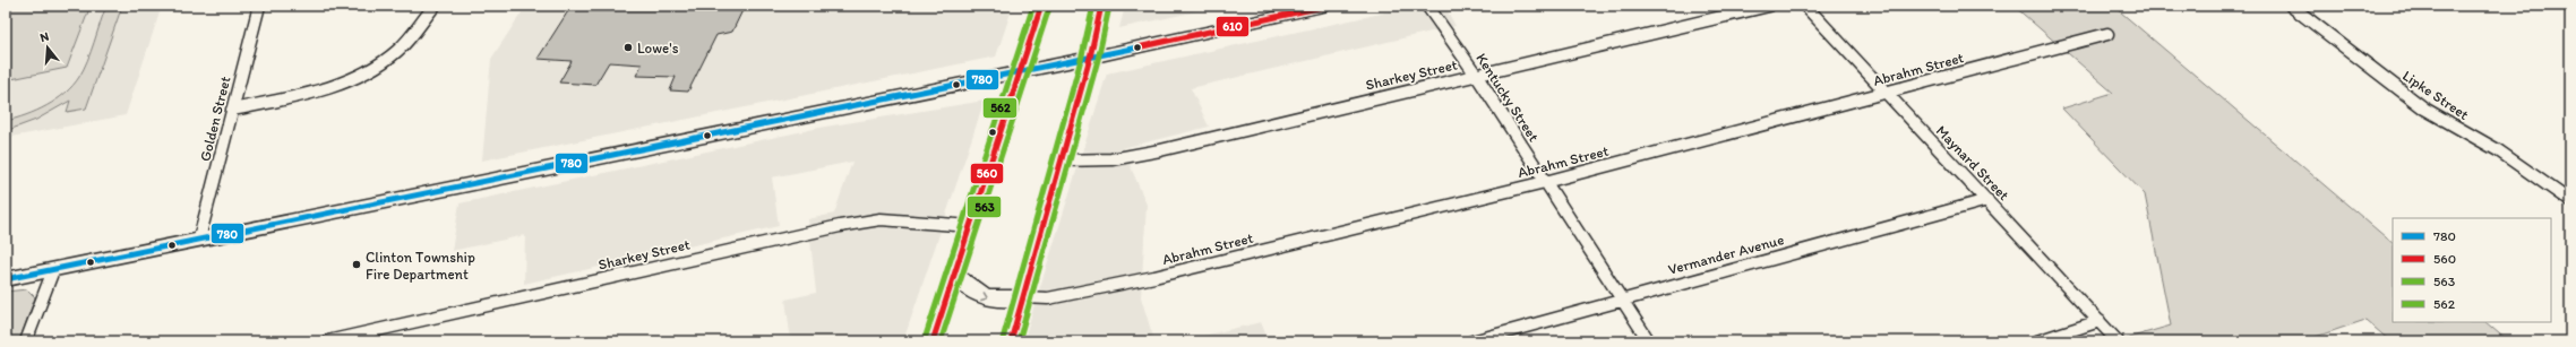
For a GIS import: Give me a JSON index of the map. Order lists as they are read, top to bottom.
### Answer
{
  "streets": {
    "street": [
      "Abrahm Street",
      "Sharkey Street",
      "Lipke Street",
      "Kentucky Street",
      "Golden Street",
      "Maynard Street",
      "Vermander Avenue"
    ]
  },
  "crossings": [
    ["Abrahm Street", "Kentucky Street"],
    ["Abrahm Street", "Maynard Street"],
    ["Sharkey Street", "Kentucky Street"],
    ["Kentucky Street", "Vermander Avenue"],
    ["Maynard Street", "Vermander Avenue"]
  ],
  "places": ["Lowe's", "Clinton Township Fire Department"],
  "lines": [
    "transit line 560",
    "transit line 562",
    "transit line 610",
    "transit line 563",
    "transit line 780"
  ],
  "legend": [
    "780",
    "560",
    "563",
    "562"
  ],
  "north": "top"
}
